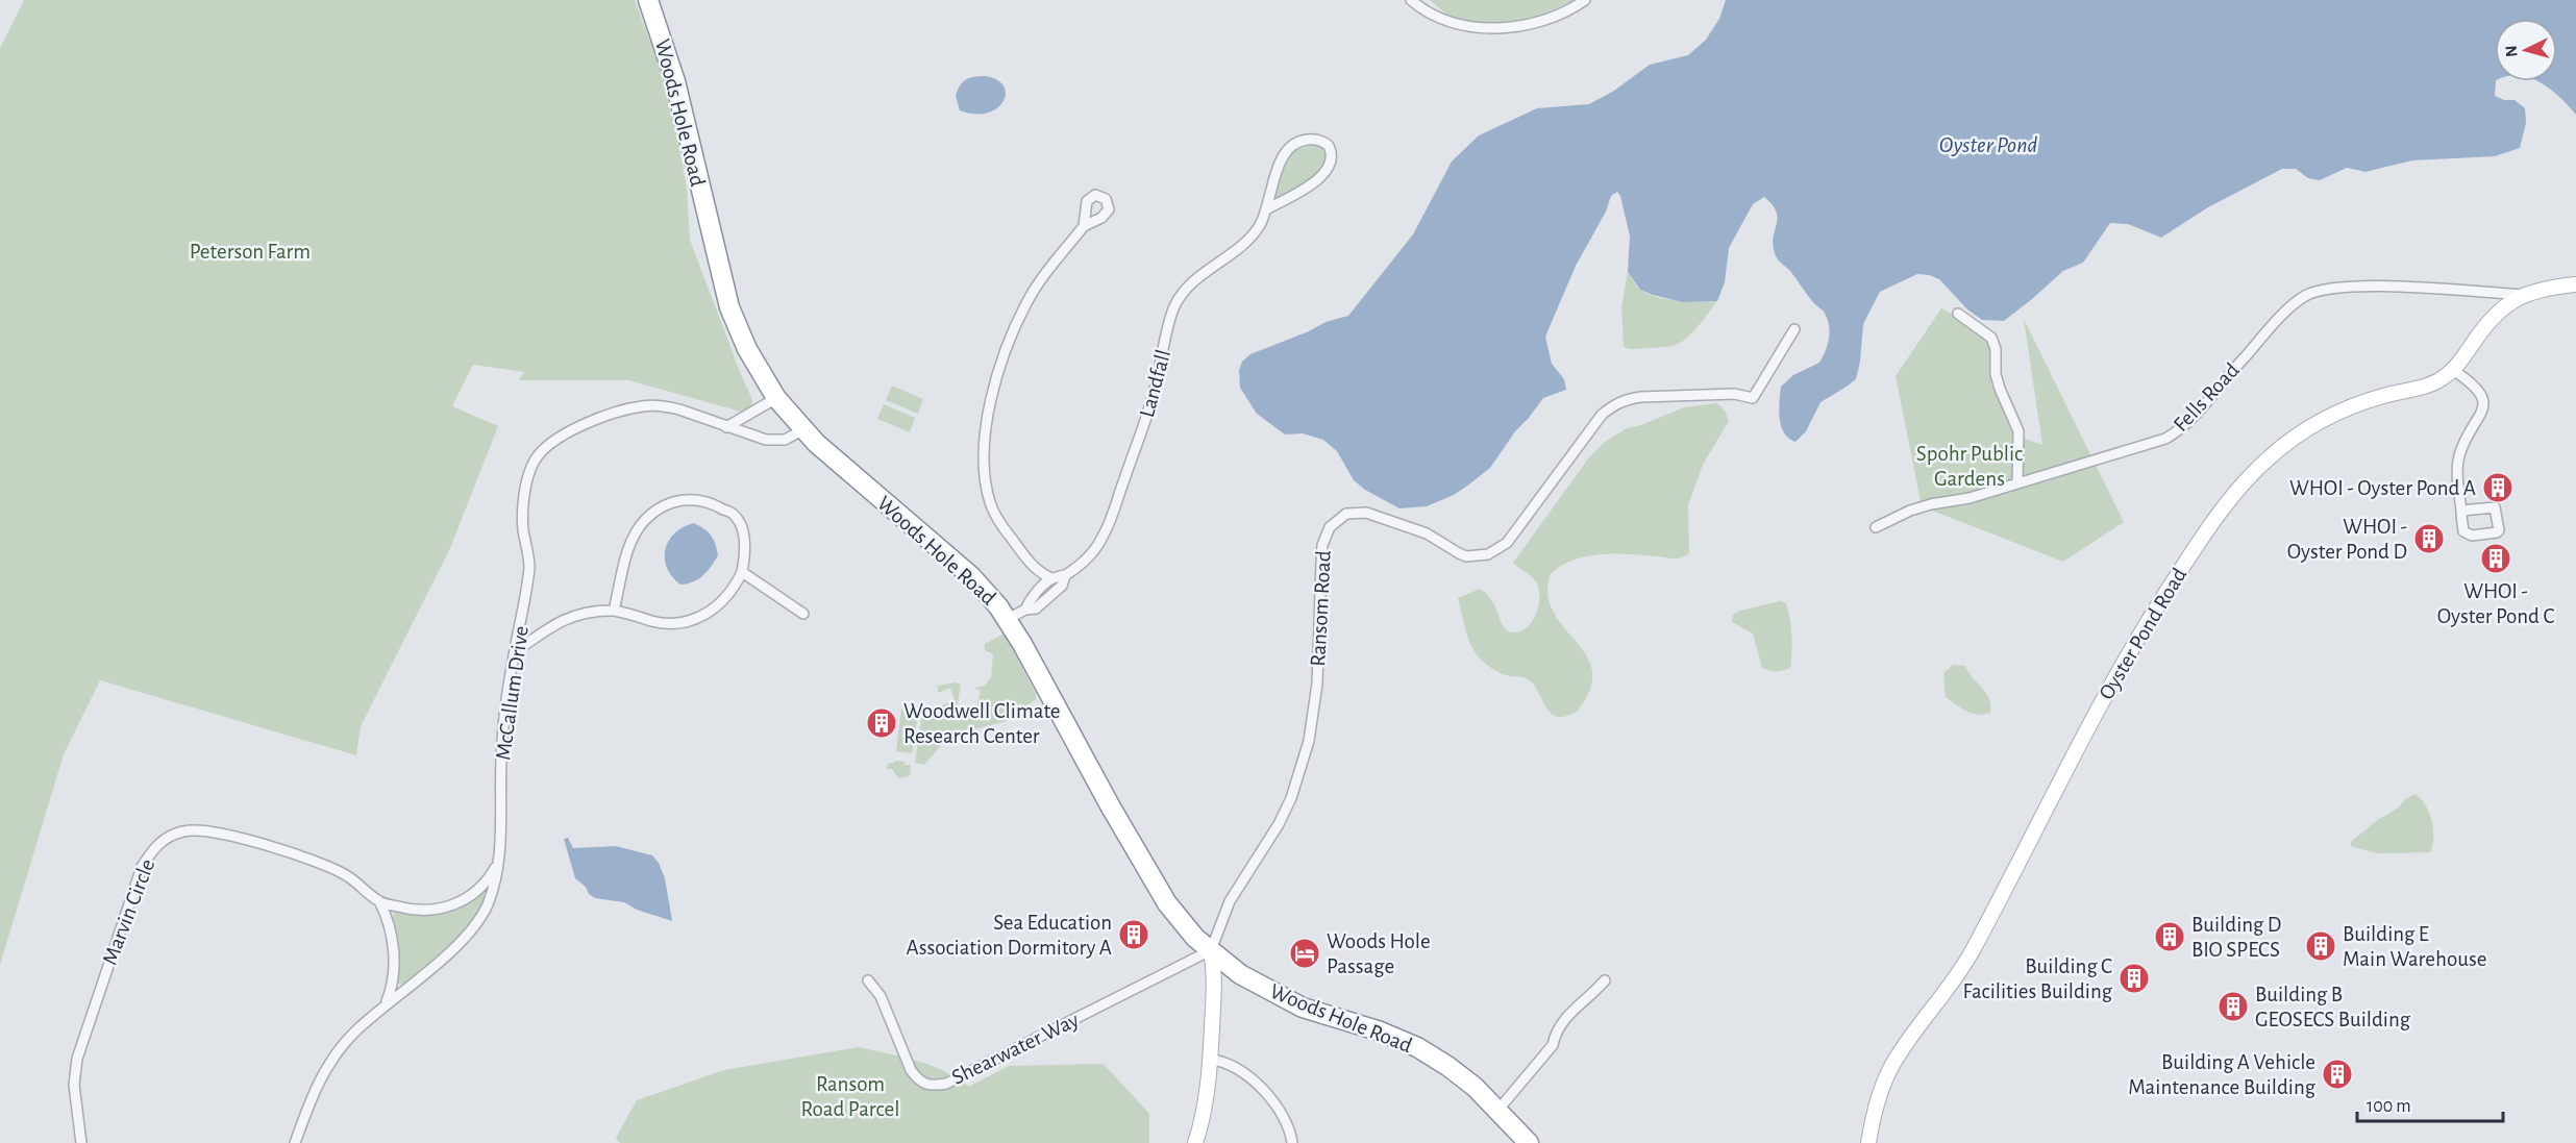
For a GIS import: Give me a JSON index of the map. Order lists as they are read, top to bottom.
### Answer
{
  "streets": {
    "highway": ["Woods Hole Road"],
    "street": [
      "Landfall",
      "Fells Road",
      "Ransom Road",
      "Oyster Pond Road",
      "McCallum Drive",
      "Marvin Circle",
      "Shearwater Way"
    ]
  },
  "crossings": [
    ["Woods Hole Road", "Landfall"],
    ["Woods Hole Road", "Ransom Road"],
    ["Woods Hole Road", "McCallum Drive"],
    ["Woods Hole Road", "Shearwater Way"],
    ["Fells Road", "Oyster Pond Road"],
    ["Ransom Road", "Shearwater Way"],
    ["McCallum Drive", "Marvin Circle"]
  ],
  "water": ["Oyster Pond"],
  "parks": ["Peterson Farm", "Spohr Public Gardens", "Ransom Road Parcel"],
  "places": {
    "building": [
      "WHOI - Oyster Pond A",
      "WHOI - Oyster Pond D",
      "WHOI - Oyster Pond C",
      "Woodwell Climate Research Center",
      "Sea Education Association Dormitory A",
      "Building D BIO SPECS",
      "Building E Main Warehouse",
      "Building C Facilities Building",
      "Building B GEOSECS Building",
      "Building A Vehicle Maintenance Building"
    ],
    "hotel": ["Woods Hole Passage"]
  },
  "scale_bar": "100 m",
  "north": "left"
}
